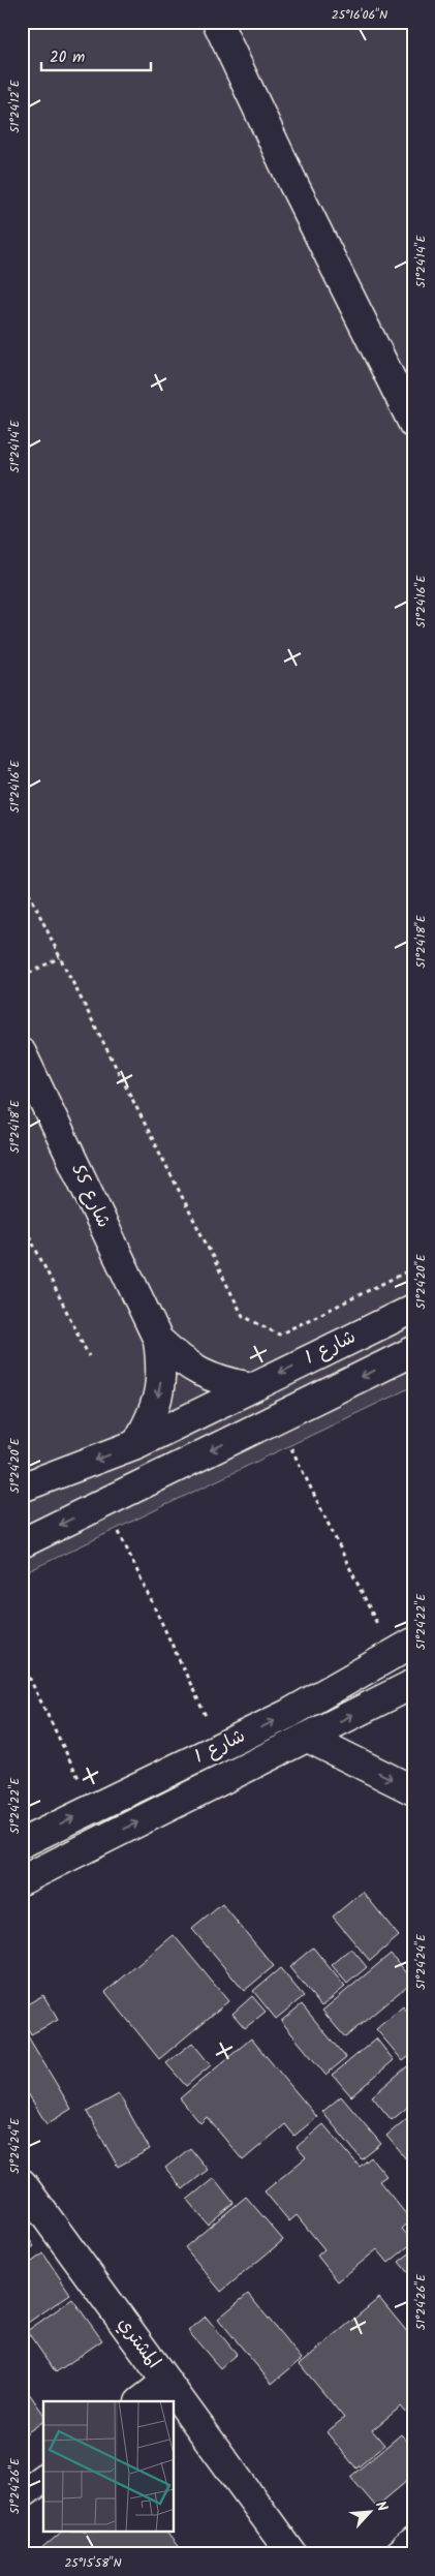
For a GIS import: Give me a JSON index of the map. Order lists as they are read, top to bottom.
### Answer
{
  "streets": {
    "street": ["شارع 55", "شارع 1", "المشتري"]
  },
  "crossings": [
    ["شارع 55", "شارع 1"]
  ],
  "scale_bar": "20 m",
  "north": "top right",
  "coordinates": [
    "25°16'06\"N",
    "51°24'12\"E",
    "51°24'14\"E",
    "51°24'16\"E",
    "51°24'18\"E",
    "51°24'20\"E",
    "51°24'22\"E",
    "51°24'24\"E",
    "51°24'26\"E",
    "25°15'58\"N"
  ]
}
